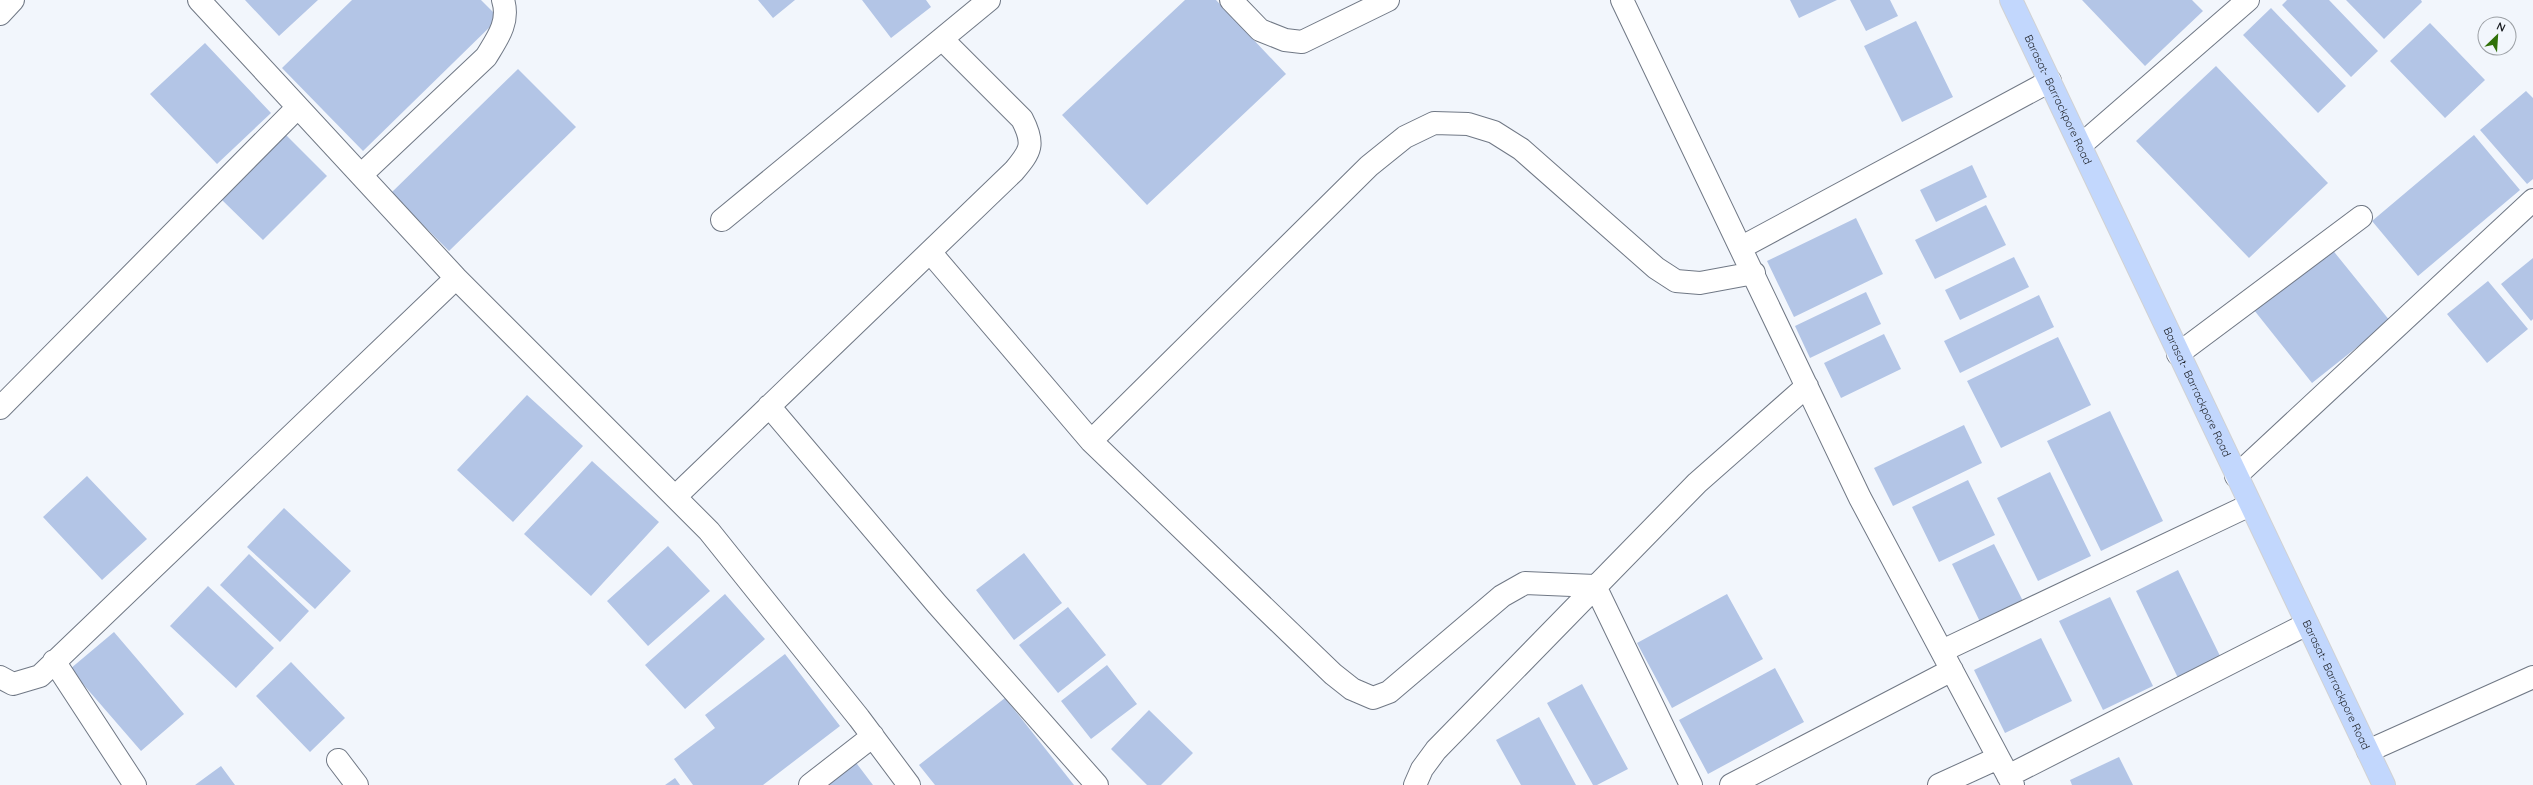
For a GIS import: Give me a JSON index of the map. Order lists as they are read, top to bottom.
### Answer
{
  "streets": {
    "main road": ["Barasat- Barrackpore Road"]
  },
  "north": "top right"
}
